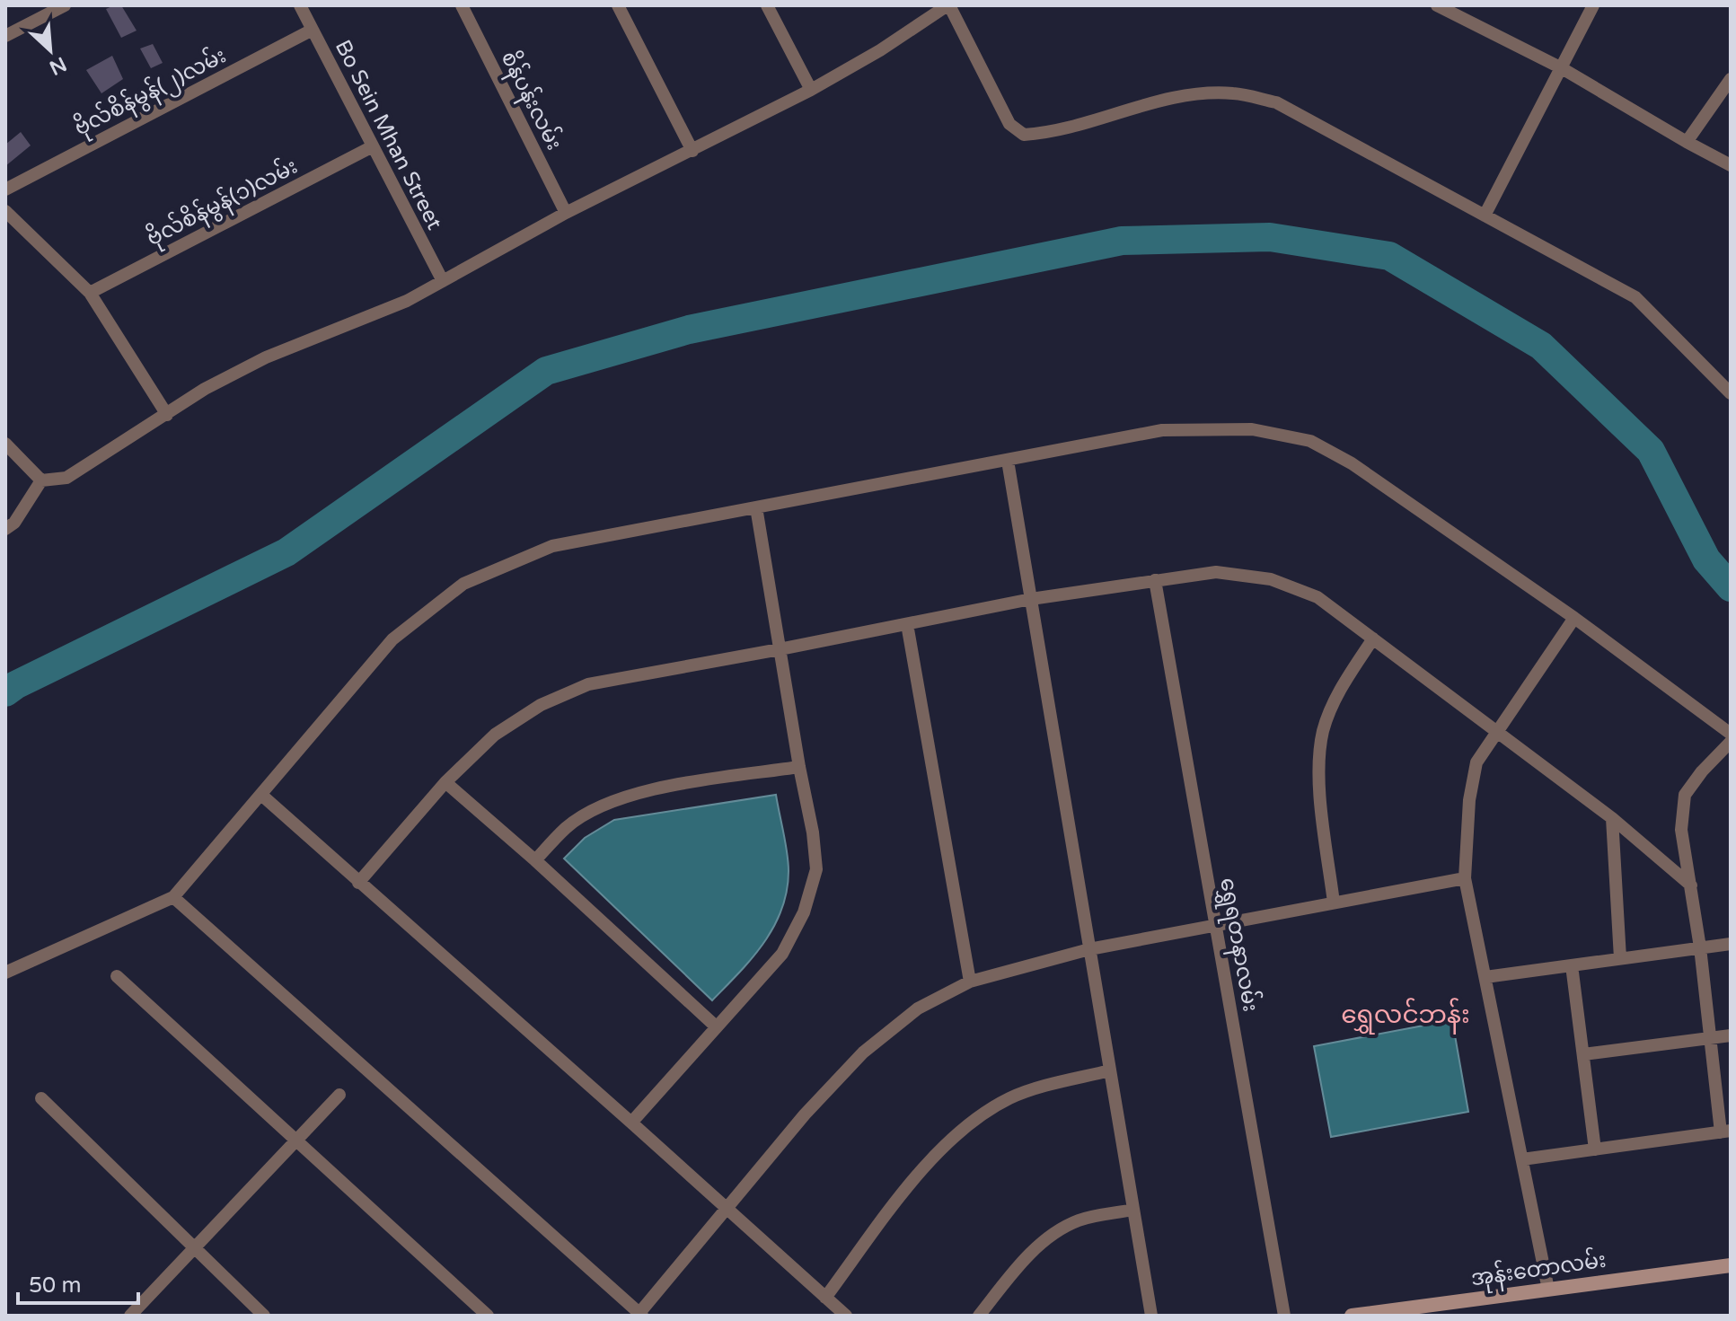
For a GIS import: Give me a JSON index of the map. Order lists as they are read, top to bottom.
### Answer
{
  "streets": {
    "street": [
      "ဗိုလ်စိန်မွန်(၂)လမ်း",
      "စိန်ပန်းလမ်း",
      "Bo Sein Mhan Street",
      "ဗိုလ်စိန်မွန်(၁)လမ်း",
      "ရွှေရတနာလမ်း",
      "အုန်းတောလမ်း"
    ]
  },
  "crossings": [
    ["ဗိုလ်စိန်မွန်(၂)လမ်း", "Bo Sein Mhan Street"],
    ["Bo Sein Mhan Street", "ဗိုလ်စိန်မွန်(၁)လမ်း"]
  ],
  "districts": ["ရွှေလင်ဘန်း"],
  "scale_bar": "50 m",
  "north": "bottom right"
}
